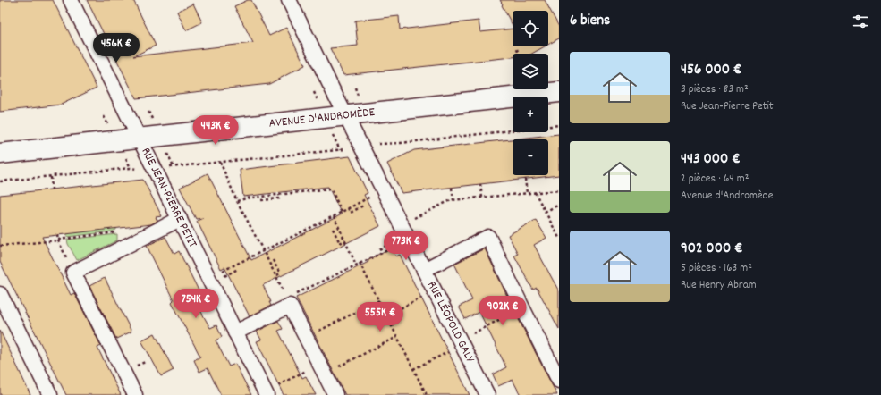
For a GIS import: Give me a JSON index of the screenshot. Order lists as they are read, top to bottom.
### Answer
{
  "streets": {
    "street": ["AVENUE D'ANDROMÈDE", "RUE JEAN-PIERRE PETIT", "RUE LÉOPOLD GALY"]
  },
  "crossings": [
    ["AVENUE D'ANDROMÈDE", "RUE JEAN-PIERRE PETIT"],
    ["AVENUE D'ANDROMÈDE", "RUE LÉOPOLD GALY"]
  ],
  "page": {
    "heading": "6 biens",
    "map_buttons": ["+", "−"],
    "price": [
      "456K €",
      "443K €",
      "773K €",
      "754K €",
      "902K €",
      "555K €"
    ],
    "list": [
      {
        "name": "456 000 €",
        "note": "3 pièces · 83 m² · Rue Jean-Pierre Petit"
      },
      {
        "name": "443 000 €",
        "note": "2 pièces · 64 m² · Avenue d'Andromède"
      },
      {
        "name": "902 000 €",
        "note": "5 pièces · 163 m² · Rue Henry Abram"
      }
    ]
  }
}
